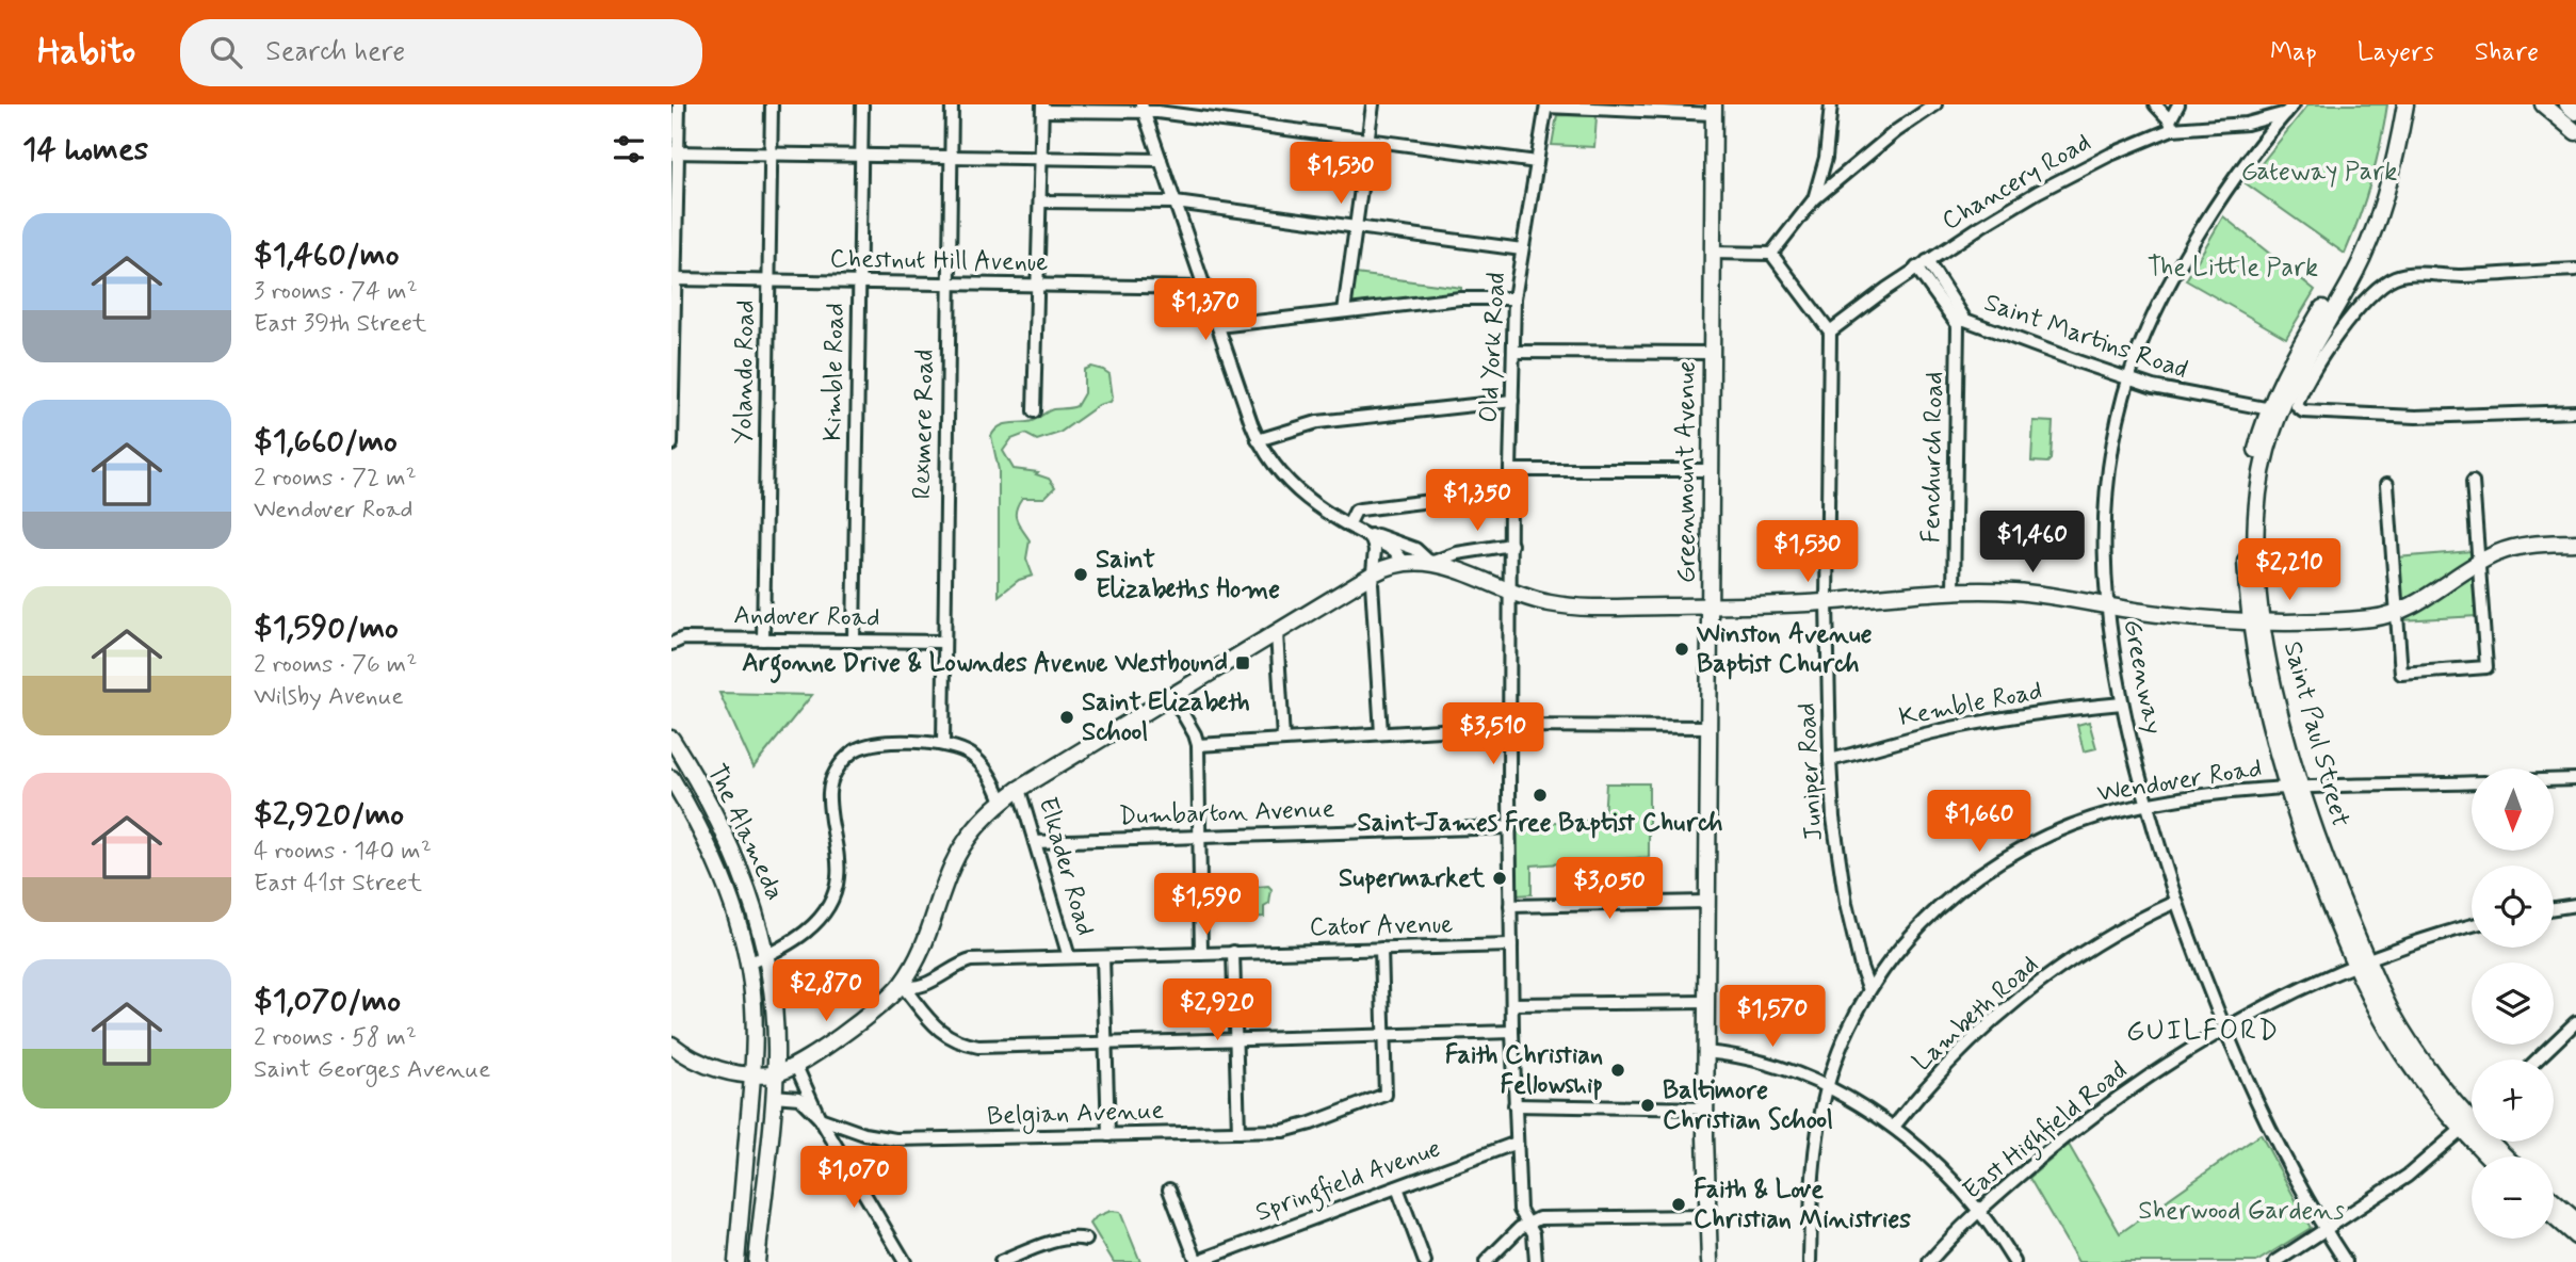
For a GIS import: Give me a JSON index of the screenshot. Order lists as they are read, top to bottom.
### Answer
{
  "streets": {
    "main road": ["Greenmount Avenue", "Saint Paul Street", "The Alameda"],
    "street": [
      "Chancery Road",
      "Chestnut Hill Avenue",
      "Saint Martins Road",
      "Old York Road",
      "Yolando Road",
      "Kimble Road",
      "Rexmere Road",
      "Fenchurch Road",
      "Andover Road",
      "Greenway",
      "Kemble Road",
      "Juniper Road",
      "Wendover Road",
      "Dumbarton Avenue",
      "Elkader Road",
      "Cator Avenue",
      "Lambeth Road",
      "Belgian Avenue",
      "East Highfield Road",
      "Springfield Avenue"
    ]
  },
  "crossings": [
    ["Chancery Road", "Greenway"],
    ["Chancery Road", "Juniper Road"],
    ["Chestnut Hill Avenue", "Yolando Road"],
    ["Chestnut Hill Avenue", "Kimble Road"],
    ["Chestnut Hill Avenue", "Rexmere Road"],
    ["Saint Martins Road", "Fenchurch Road"],
    ["Saint Martins Road", "Greenway"],
    ["Saint Martins Road", "Saint Paul Street"],
    ["Old York Road", "Dumbarton Avenue"],
    ["Old York Road", "Cator Avenue"],
    ["Old York Road", "Springfield Avenue"],
    ["Yolando Road", "Andover Road"],
    ["Kimble Road", "Andover Road"],
    ["Rexmere Road", "Andover Road"],
    ["Greenway", "Kemble Road"],
    ["Greenway", "Wendover Road"],
    ["Greenway", "Lambeth Road"],
    ["Greenway", "East Highfield Road"],
    ["Kemble Road", "Juniper Road"],
    ["Saint Paul Street", "Wendover Road"],
    ["Saint Paul Street", "East Highfield Road"],
    ["Juniper Road", "Wendover Road"],
    ["Dumbarton Avenue", "Elkader Road"],
    ["The Alameda", "Belgian Avenue"],
    ["Elkader Road", "Cator Avenue"],
    ["Elkader Road", "Belgian Avenue"]
  ],
  "districts": ["GUILFORD"],
  "parks": ["Gateway Park", "The Little Park", "Sherwood Gardens"],
  "places": {
    "other": [
      "Saint Elizabeths Home",
      "Winston Avenue Baptist Church",
      "Saint Elizabeth School",
      "Saint James Free Baptist Church",
      "Supermarket",
      "Faith Christian Fellowship",
      "Baltimore Christian School",
      "Faith & Love Christian Ministries"
    ],
    "transit": ["Argonne Drive & Lowndes Avenue Westbound"]
  },
  "north": "bottom",
  "page": {
    "header": "Habito",
    "search": "Search here",
    "nav": ["Map", "Layers", "Share"],
    "heading": "14 homes",
    "price": [
      "$1,530",
      "$1,370",
      "$1,350",
      "$1,460",
      "$1,530",
      "$2,210",
      "$3,510",
      "$1,660",
      "$3,050",
      "$1,590",
      "$2,870",
      "$2,920",
      "$1,570",
      "$1,070"
    ],
    "list": [
      {
        "name": "$1,460/mo",
        "note": "3 rooms · 74 m² · East 39th Street"
      },
      {
        "name": "$1,660/mo",
        "note": "2 rooms · 72 m² · Wendover Road"
      },
      {
        "name": "$1,590/mo",
        "note": "2 rooms · 76 m² · Wilsby Avenue"
      },
      {
        "name": "$2,920/mo",
        "note": "4 rooms · 140 m² · East 41st Street"
      },
      {
        "name": "$1,070/mo",
        "note": "2 rooms · 58 m² · Saint Georges Avenue"
      }
    ],
    "map_buttons": ["+", "−"]
  }
}
